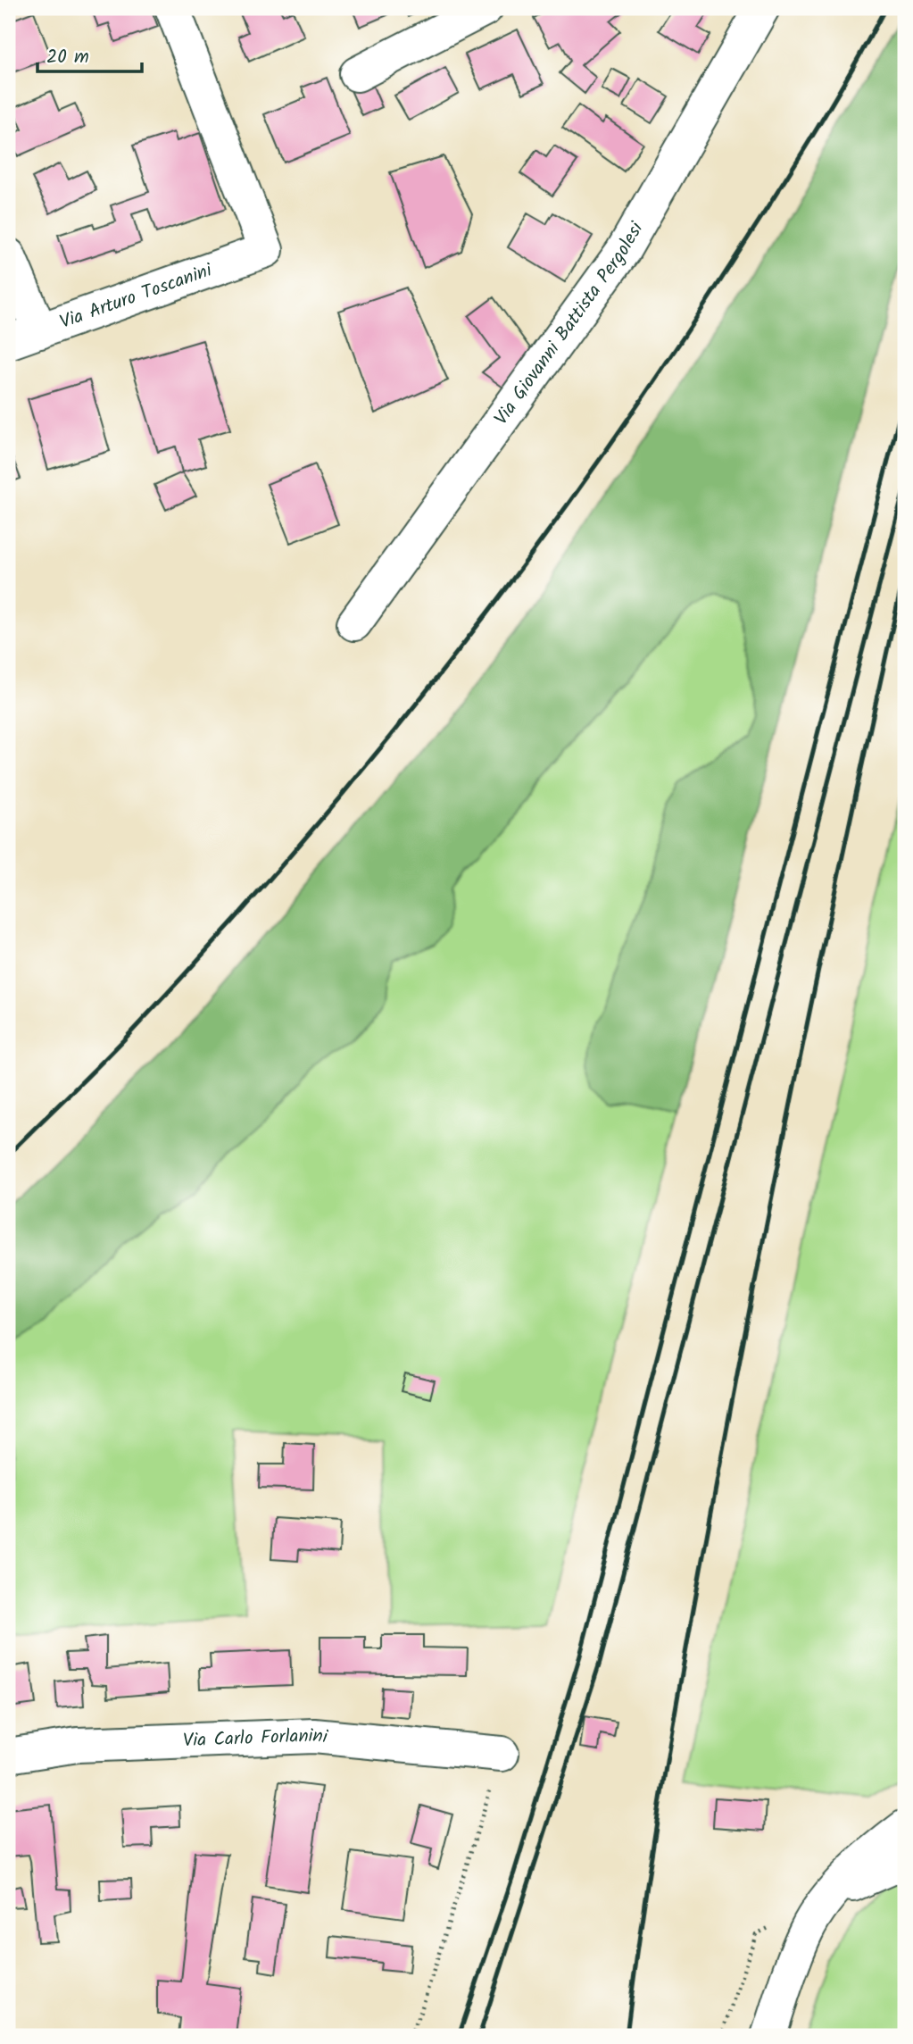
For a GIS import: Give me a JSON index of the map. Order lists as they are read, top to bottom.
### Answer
{
  "streets": {
    "street": ["Via Arturo Toscanini", "Via Giovanni Battista Pergolesi", "Via Carlo Forlanini"]
  },
  "scale_bar": "20 m"
}
